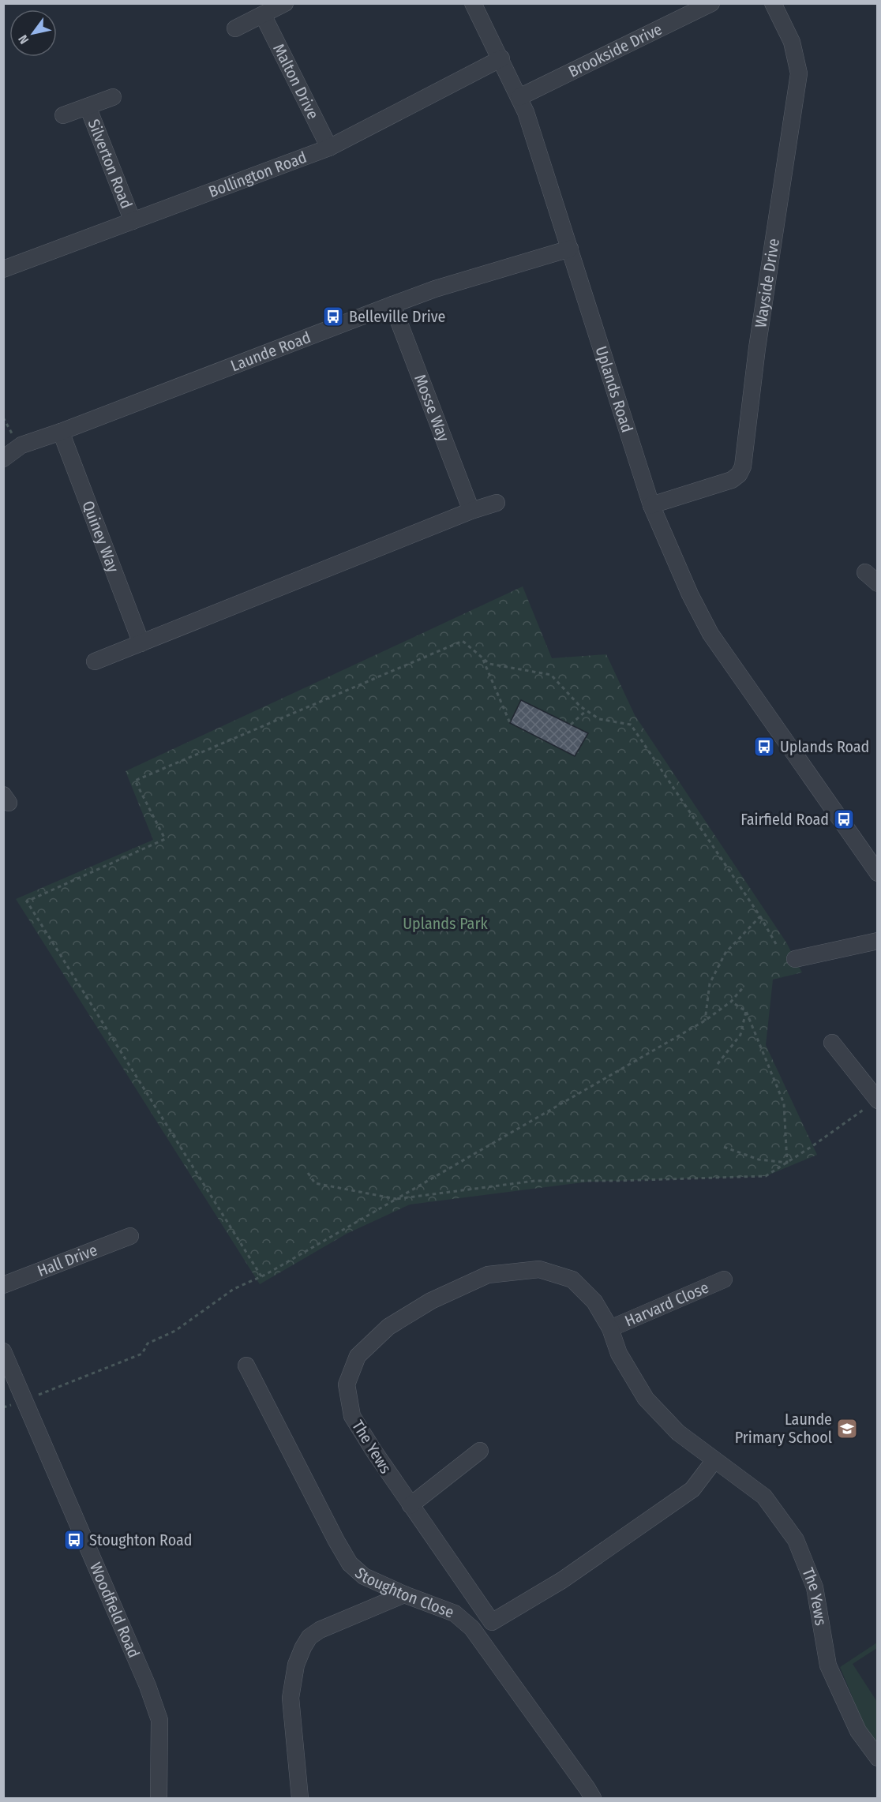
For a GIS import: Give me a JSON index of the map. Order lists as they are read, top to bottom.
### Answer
{
  "streets": {
    "street": [
      "Brookside Drive",
      "Malton Drive",
      "Silverton Road",
      "Bollington Road",
      "Wayside Drive",
      "Launde Road",
      "Uplands Road",
      "Mosse Way",
      "Quiney Way",
      "Hall Drive",
      "Harvard Close",
      "The Yews",
      "Stoughton Close",
      "Woodfield Road"
    ]
  },
  "crossings": [
    ["Brookside Drive", "Uplands Road"],
    ["Malton Drive", "Bollington Road"],
    ["Silverton Road", "Bollington Road"],
    ["Bollington Road", "Uplands Road"],
    ["Wayside Drive", "Uplands Road"],
    ["Launde Road", "Uplands Road"],
    ["Launde Road", "Mosse Way"],
    ["Launde Road", "Quiney Way"],
    ["Harvard Close", "The Yews"]
  ],
  "parks": ["Uplands Park"],
  "places": {
    "bus stop": [
      "Belleville Drive",
      "Uplands Road",
      "Fairfield Road",
      "Stoughton Road"
    ],
    "school or university": ["Launde Primary School"]
  },
  "north": "bottom left"
}
